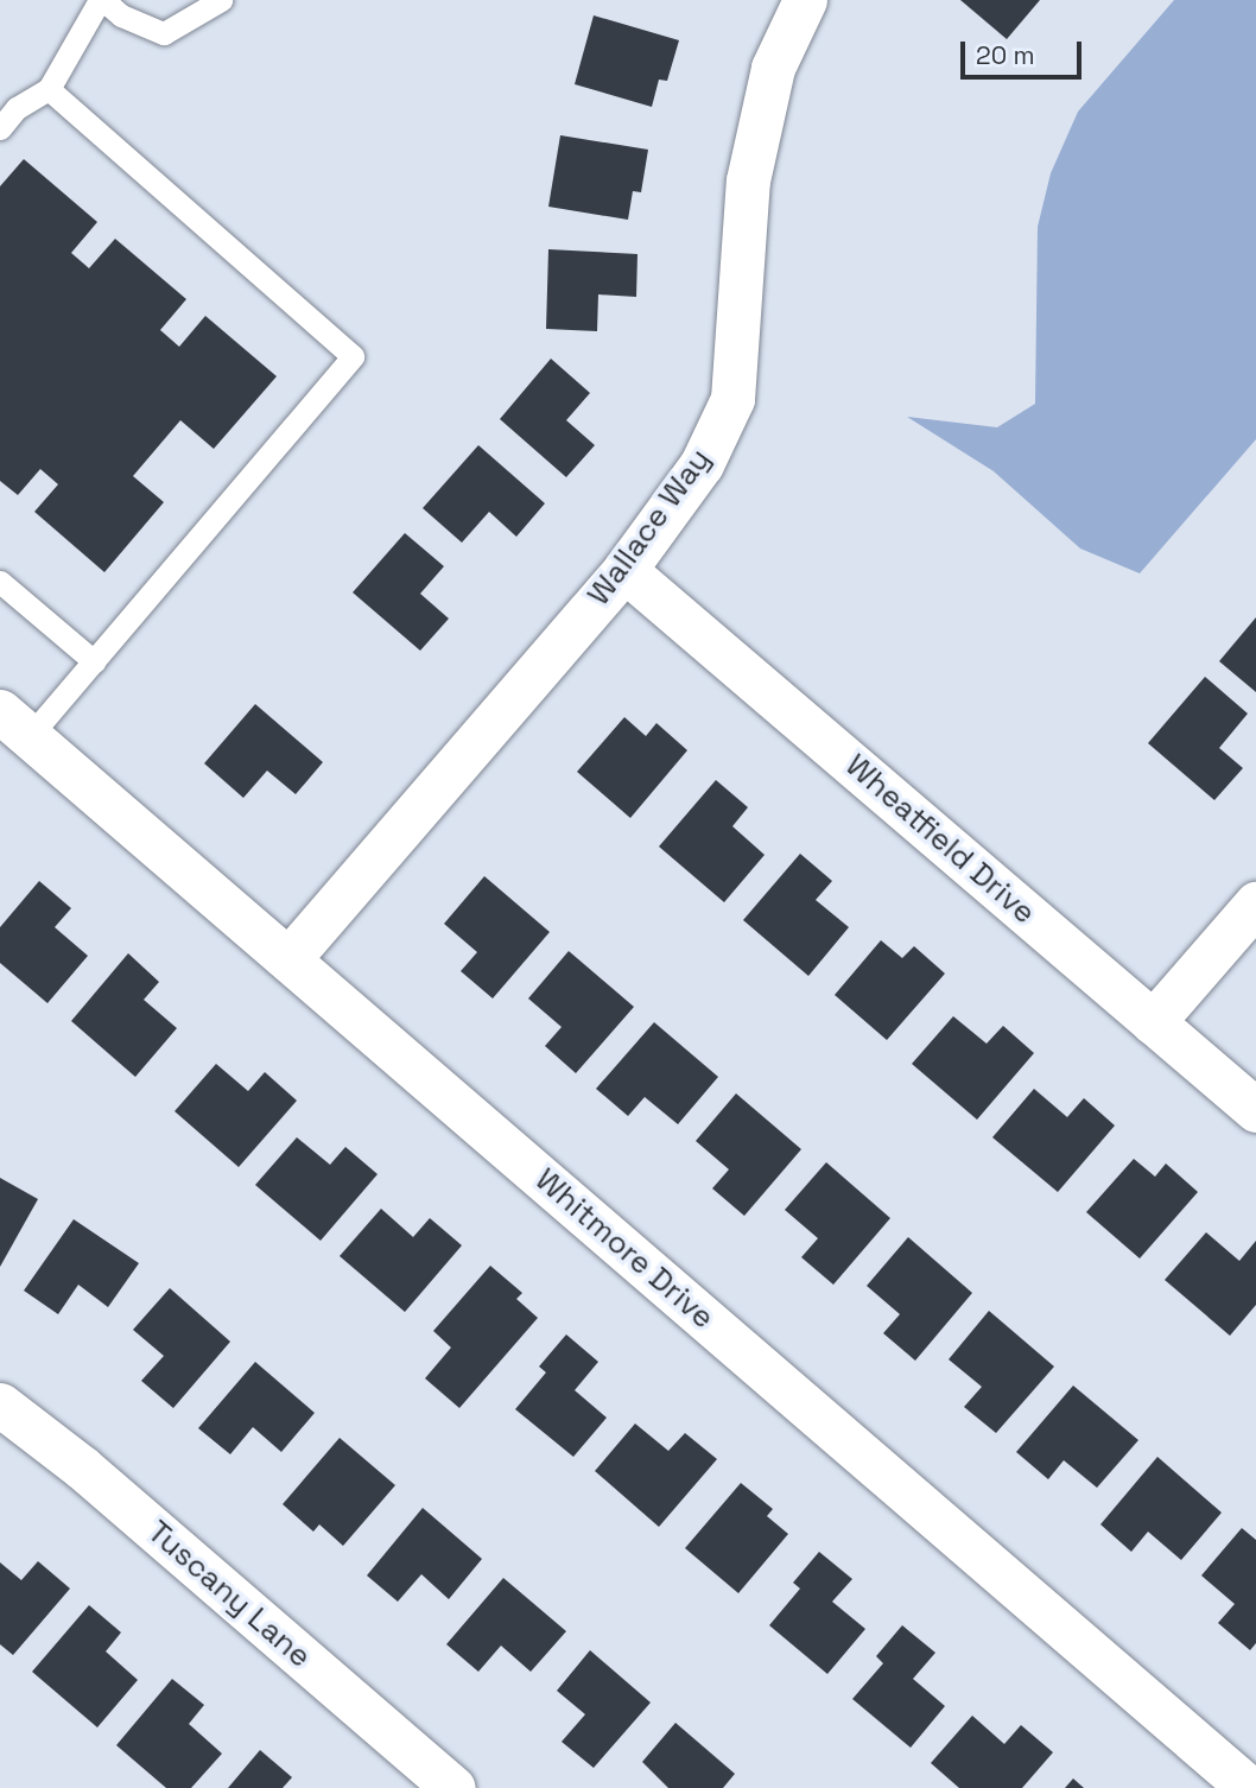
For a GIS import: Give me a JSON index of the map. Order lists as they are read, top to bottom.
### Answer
{
  "streets": {
    "street": [
      "Wallace Way",
      "Wheatfield Drive",
      "Whitmore Drive",
      "Tuscany Lane"
    ]
  },
  "crossings": [
    ["Wallace Way", "Wheatfield Drive"],
    ["Wallace Way", "Whitmore Drive"]
  ],
  "scale_bar": "20 m"
}
